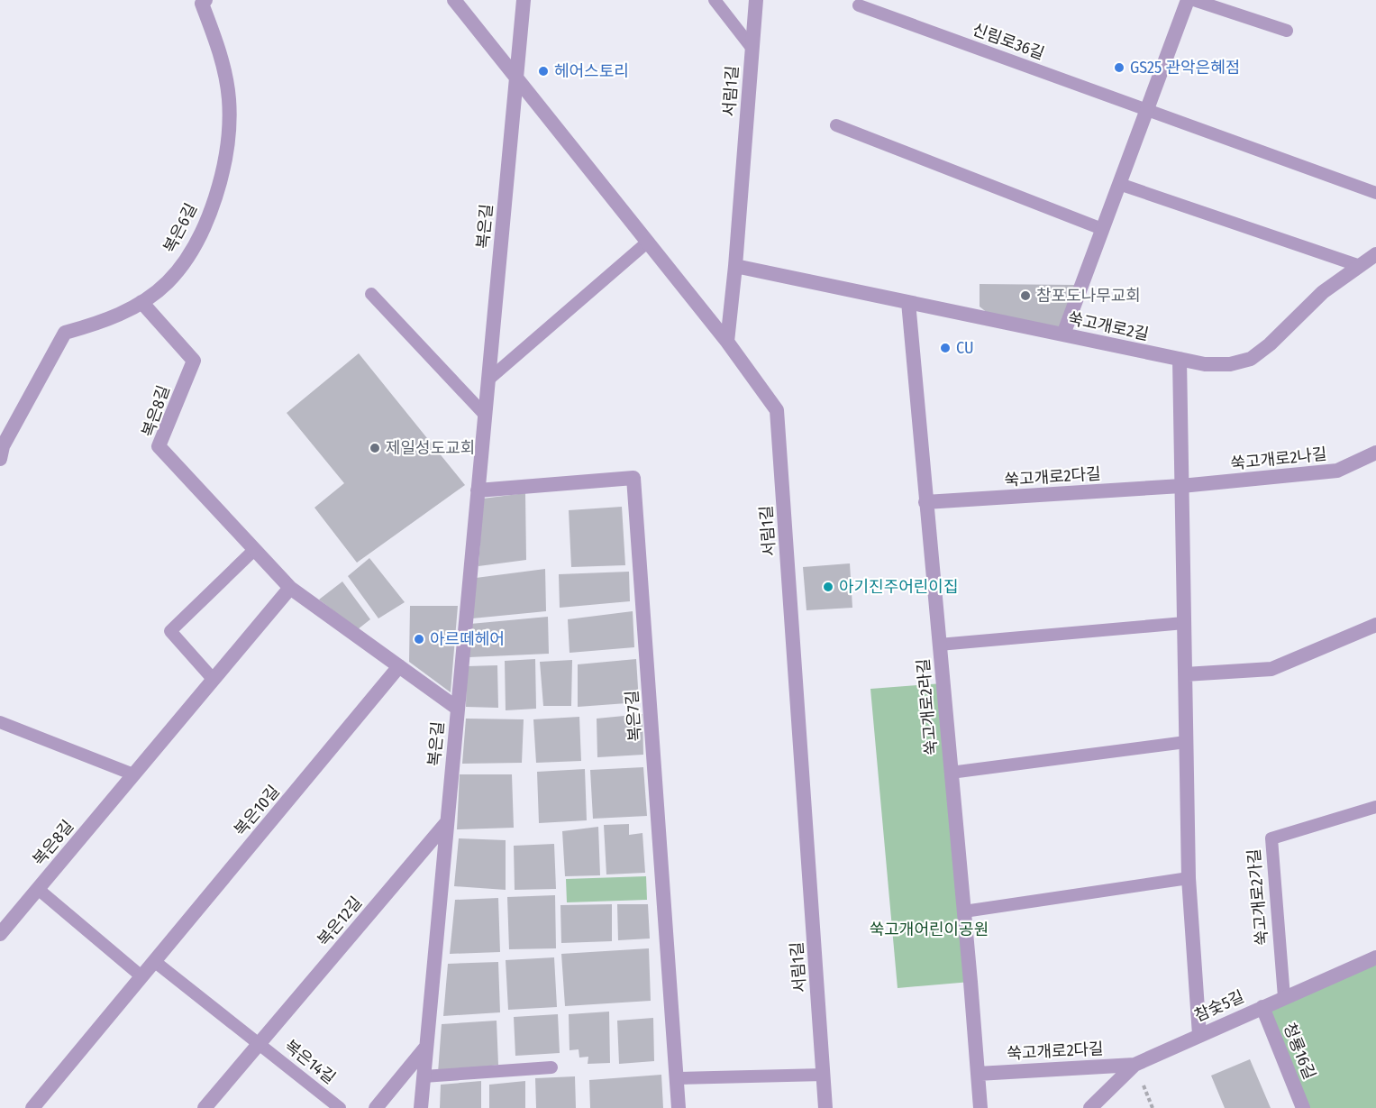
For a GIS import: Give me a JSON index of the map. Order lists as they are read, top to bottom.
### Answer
{
  "streets": {
    "street": [
      "서림1길",
      "복은길",
      "복은6길",
      "쑥고개로2길",
      "복은8길",
      "쑥고개로2나길",
      "쑥고개로2다길",
      "쑥고개로2라길",
      "복은7길",
      "복은10길",
      "복은12길",
      "참숯5길",
      "청룡16길"
    ],
    "lane": ["신림로36길", "쑥고개로2가길", "복은14길"]
  },
  "crossings": [
    ["서림1길", "쑥고개로2길"],
    ["복은길", "복은8길"],
    ["복은길", "복은7길"],
    ["복은길", "복은12길"],
    ["복은6길", "복은8길"],
    ["쑥고개로2길", "쑥고개로2라길"],
    ["복은8길", "복은10길"],
    ["쑥고개로2나길", "쑥고개로2다길"],
    ["쑥고개로2다길", "쑥고개로2라길"],
    ["쑥고개로2다길", "참숯5길"],
    ["쑥고개로2가길", "참숯5길"],
    ["복은12길", "복은14길"],
    ["참숯5길", "청룡16길"]
  ],
  "parks": ["쑥고개어린이공원"],
  "places": [
    "GS25 관악은혜점",
    "헤어스토리",
    "참포도나무교회",
    "CU",
    "제일성도교회",
    "아기진주어린이집",
    "아르떼헤어"
  ]
}
